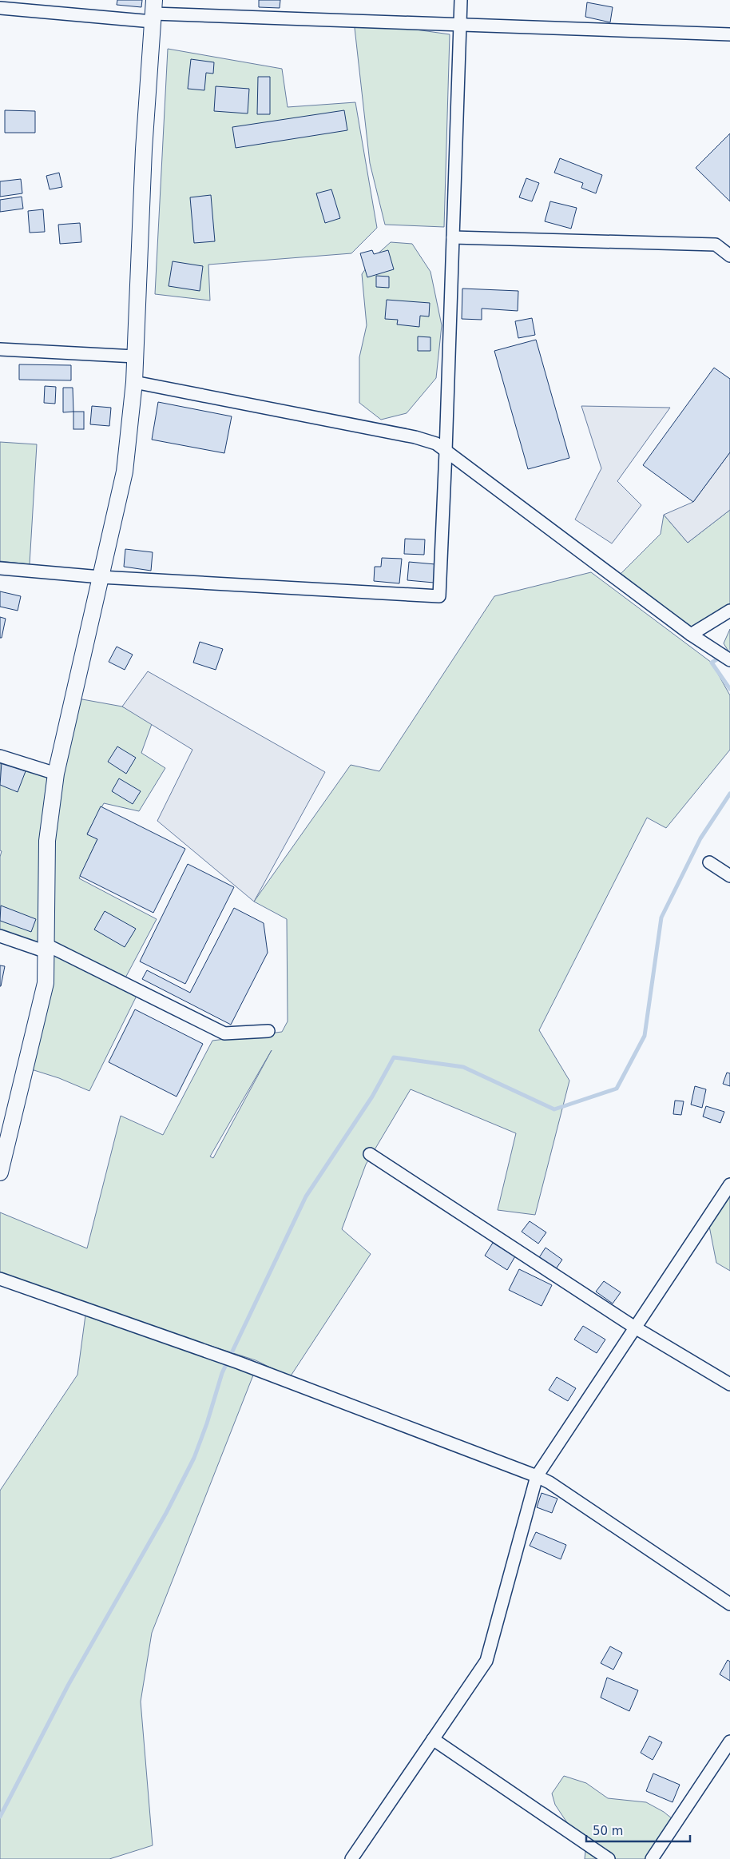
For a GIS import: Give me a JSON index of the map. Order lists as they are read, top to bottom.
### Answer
{
  "scale_bar": "50 m"
}
